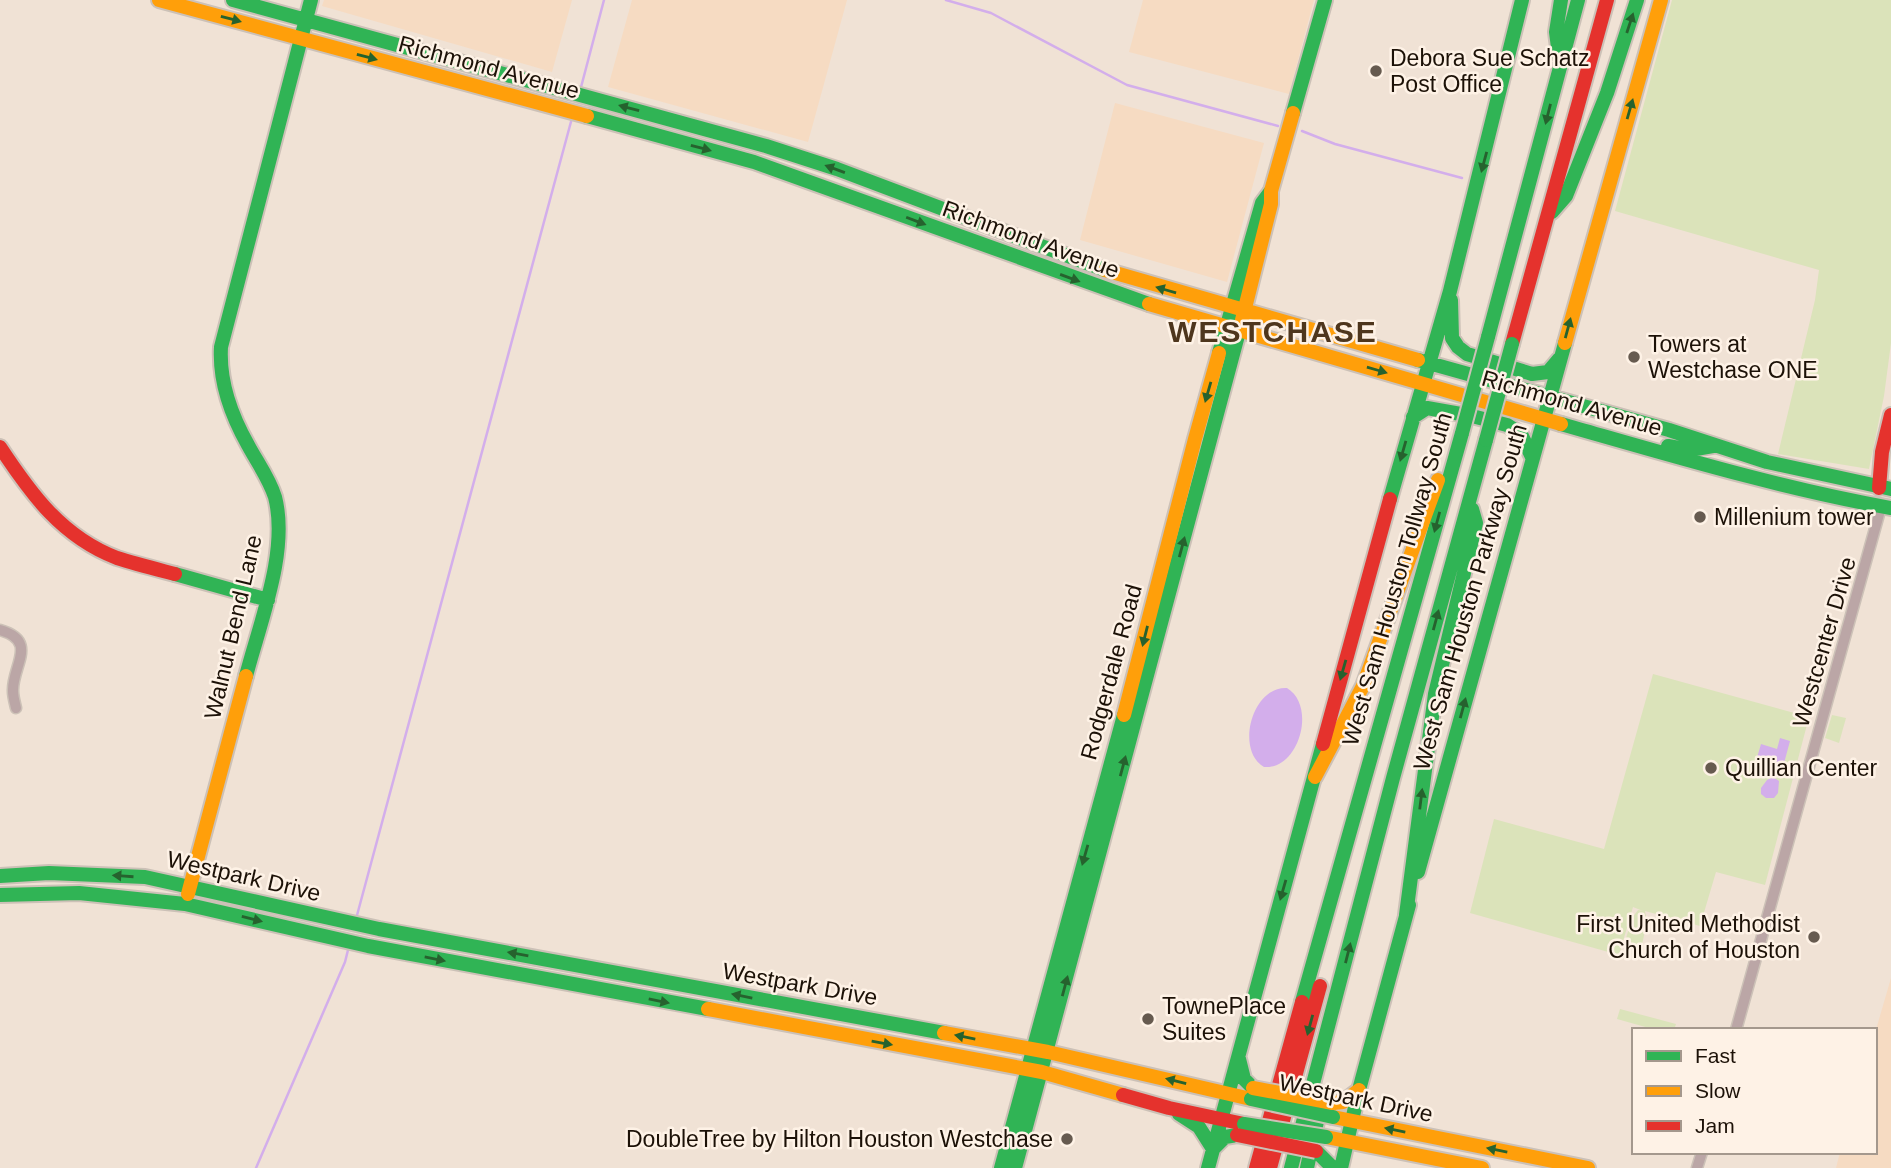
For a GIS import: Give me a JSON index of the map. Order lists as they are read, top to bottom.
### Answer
{
  "streets": {
    "main road": [
      "Richmond Avenue",
      "West Sam Houston Tollway South",
      "West Sam Houston Parkway South",
      "Walnut Bend Lane",
      "Rodgerdale Road",
      "Westpark Drive"
    ],
    "street": ["Westcenter Drive"]
  },
  "crossings": [
    ["Richmond Avenue", "West Sam Houston Parkway South"],
    ["Richmond Avenue", "Walnut Bend Lane"],
    ["Richmond Avenue", "Westcenter Drive"],
    ["Richmond Avenue", "Rodgerdale Road"],
    ["West Sam Houston Parkway South", "Westpark Drive"],
    ["Walnut Bend Lane", "Westpark Drive"],
    ["Rodgerdale Road", "Westpark Drive"]
  ],
  "districts": ["WESTCHASE"],
  "places": [
    "Debora Sue Schatz Post Office",
    "Towers at Westchase ONE",
    "Millenium tower",
    "Quillian Center",
    "First United Methodist Church of Houston",
    "TownePlace Suites",
    "DoubleTree by Hilton Houston Westchase"
  ],
  "legend": ["Fast", "Slow", "Jam"]
}
